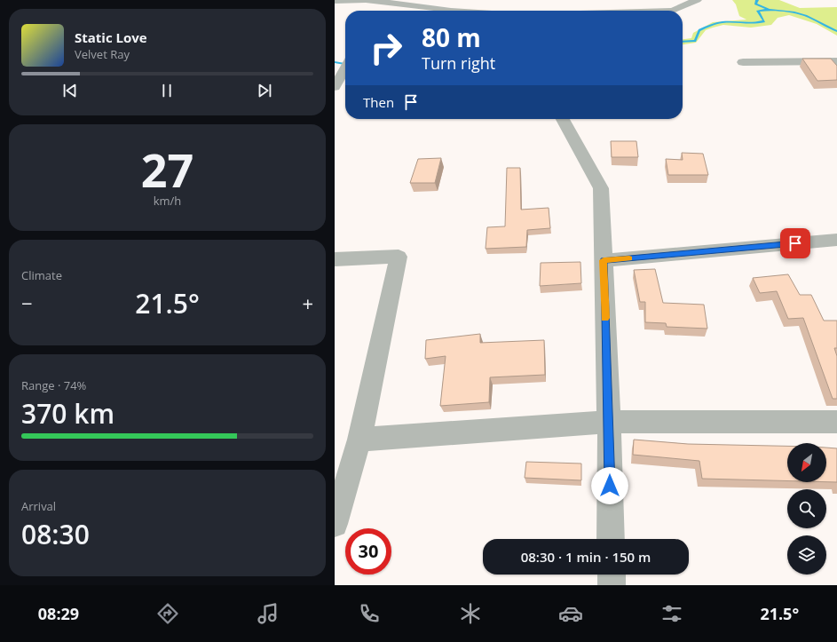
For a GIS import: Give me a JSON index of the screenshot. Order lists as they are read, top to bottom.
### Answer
{
  "north": "bottom left",
  "page": {
    "turn": ["80 m", "Turn right"],
    "song": ["Static Love", "Velvet Ray"],
    "then": "Then",
    "tile": [
      ["27", "km/h"],
      "Climate",
      ["Range · 74%", "370 km"],
      ["Arrival", "08:30"]
    ],
    "heat": ["−", "21.5°", "+"],
    "limit": "30",
    "trip": "08:30 · 1 min · 150 m",
    "tabs": ["08:29", "21.5°"]
  }
}
